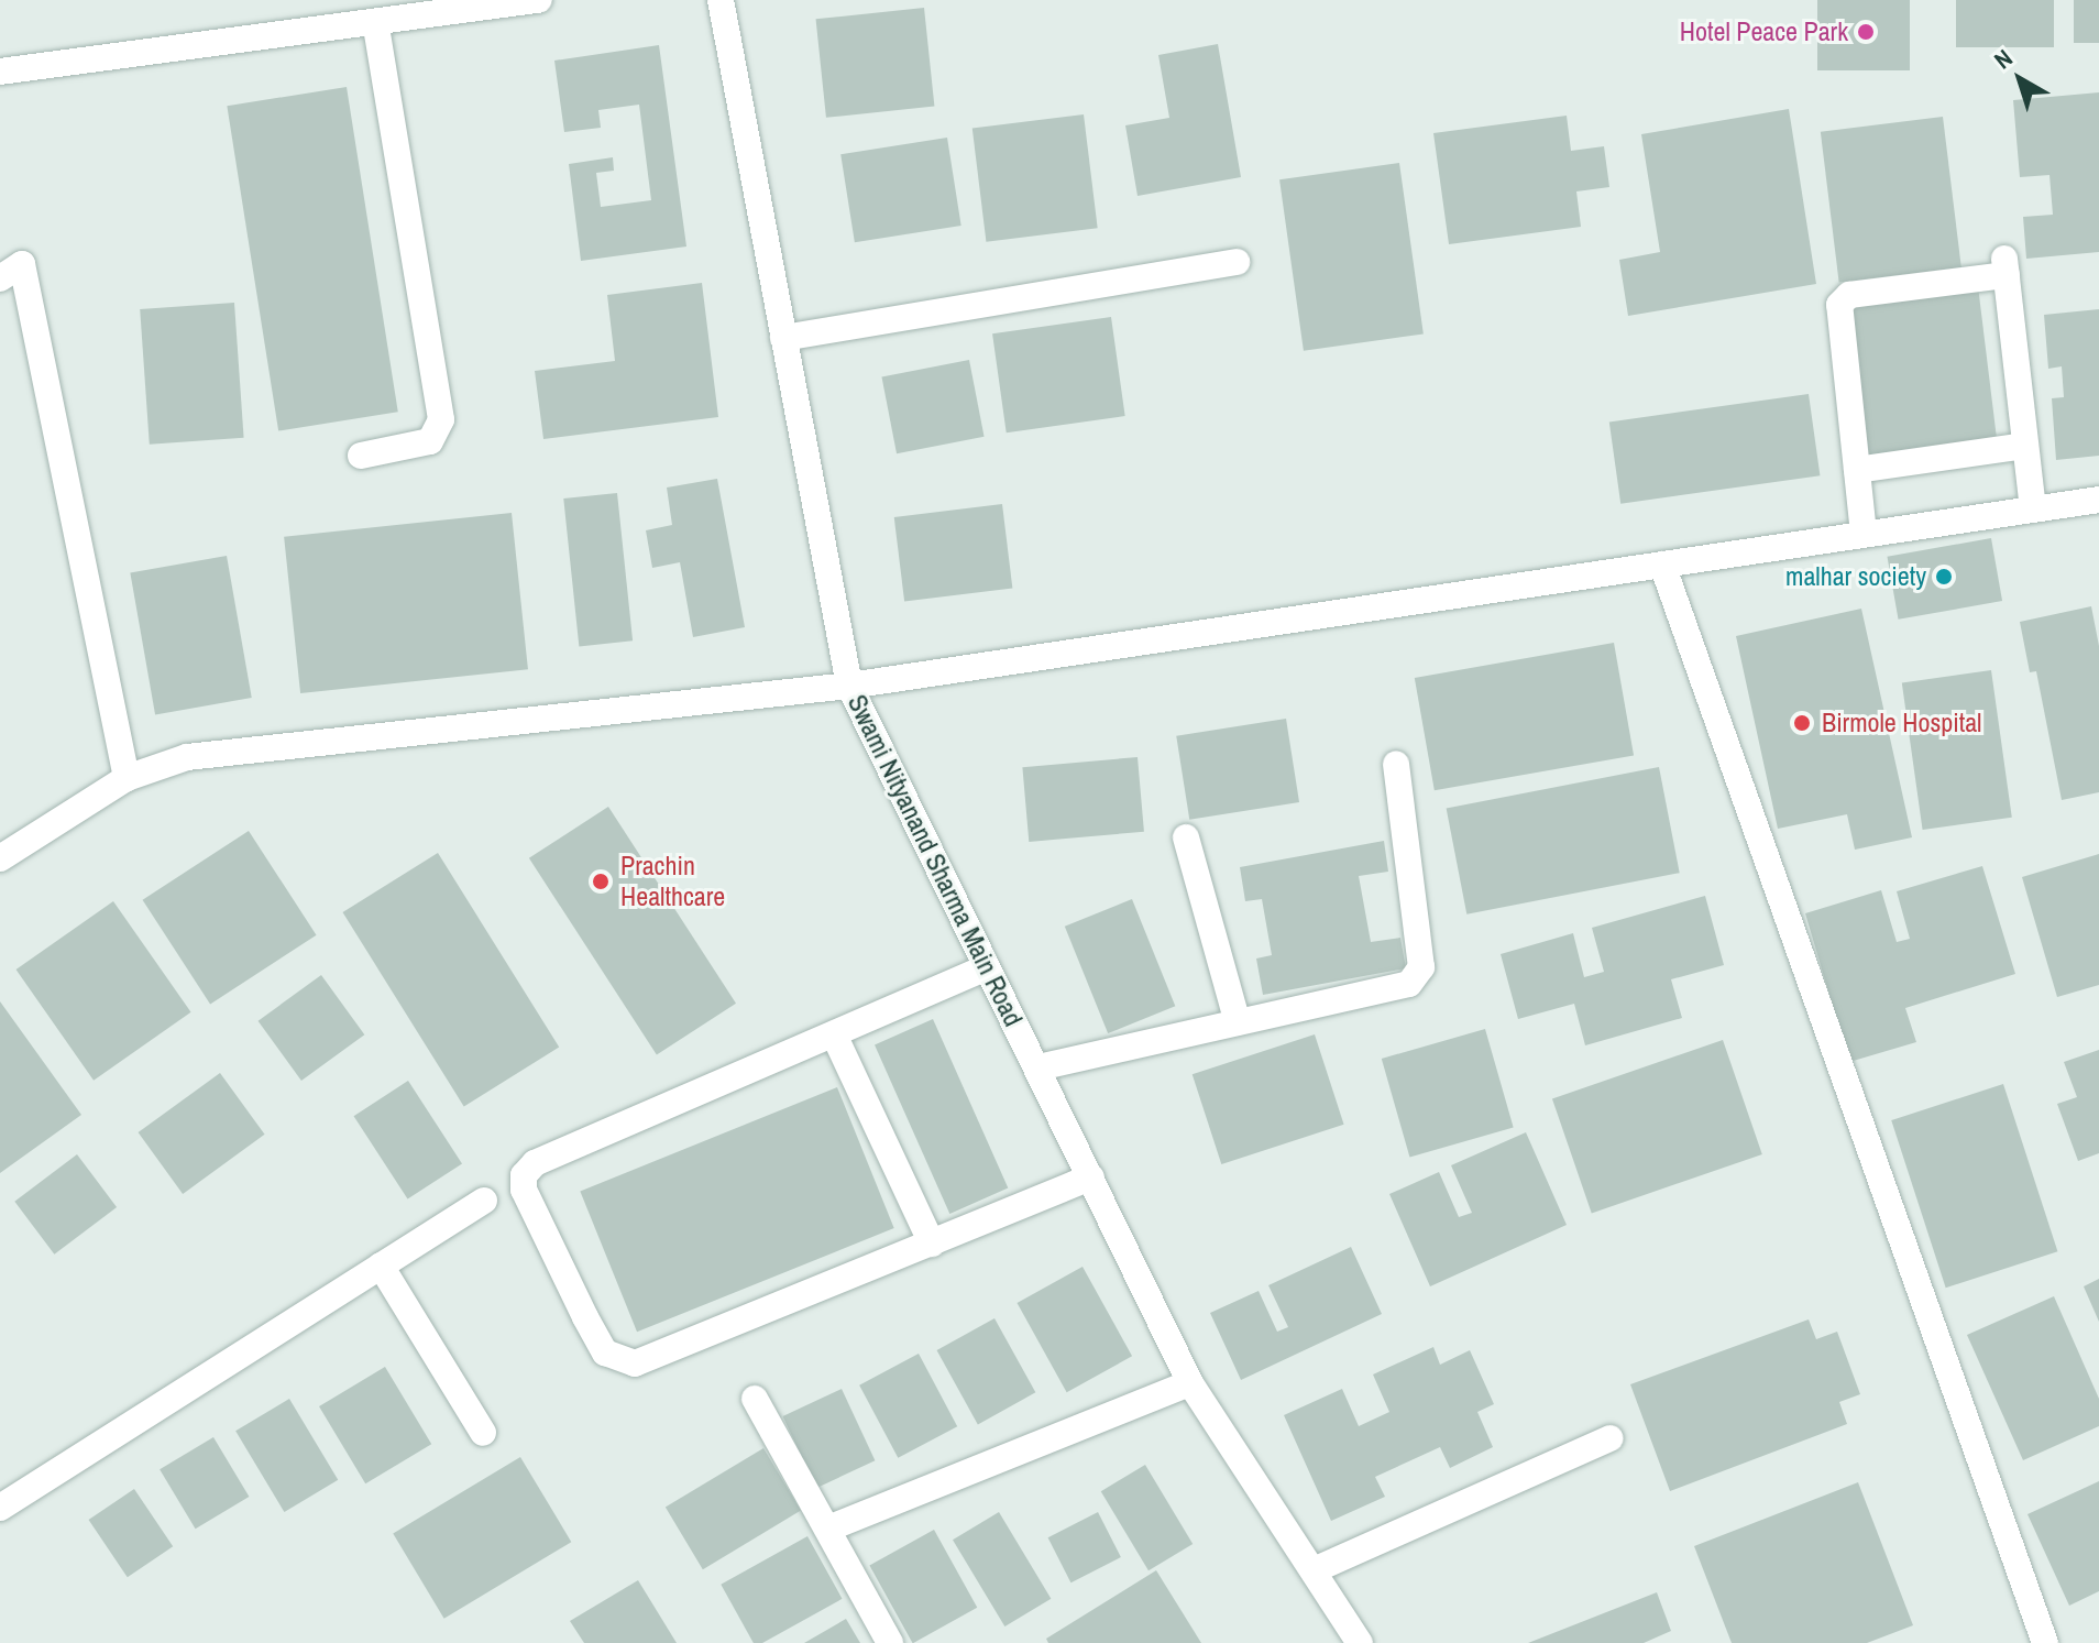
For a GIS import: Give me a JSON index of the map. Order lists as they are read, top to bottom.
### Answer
{
  "streets": {
    "street": ["Swami Nityanand Sharma Main Road"]
  },
  "places": [
    "Hotel Peace Park",
    "malhar society",
    "Birmole Hospital",
    "Prachin Healthcare"
  ],
  "north": "top left"
}
